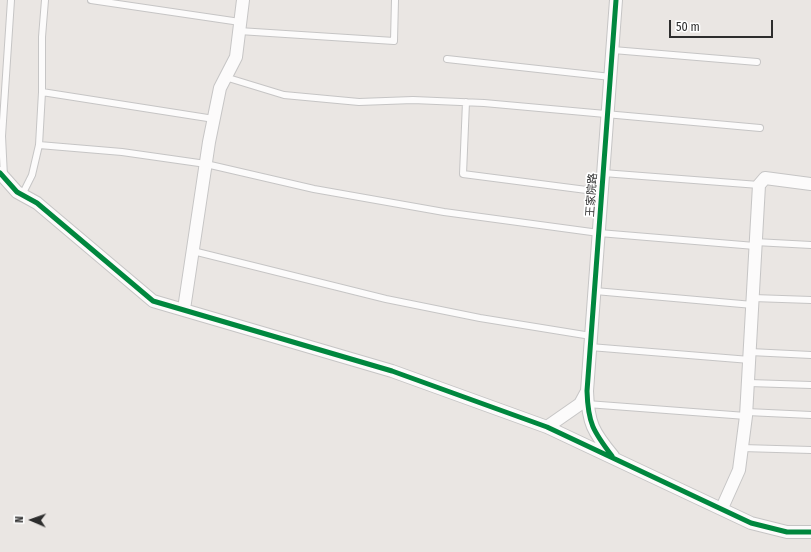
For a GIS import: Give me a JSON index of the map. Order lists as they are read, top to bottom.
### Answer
{
  "streets": {
    "street": ["王家院路"]
  },
  "scale_bar": "50 m",
  "north": "left"
}
